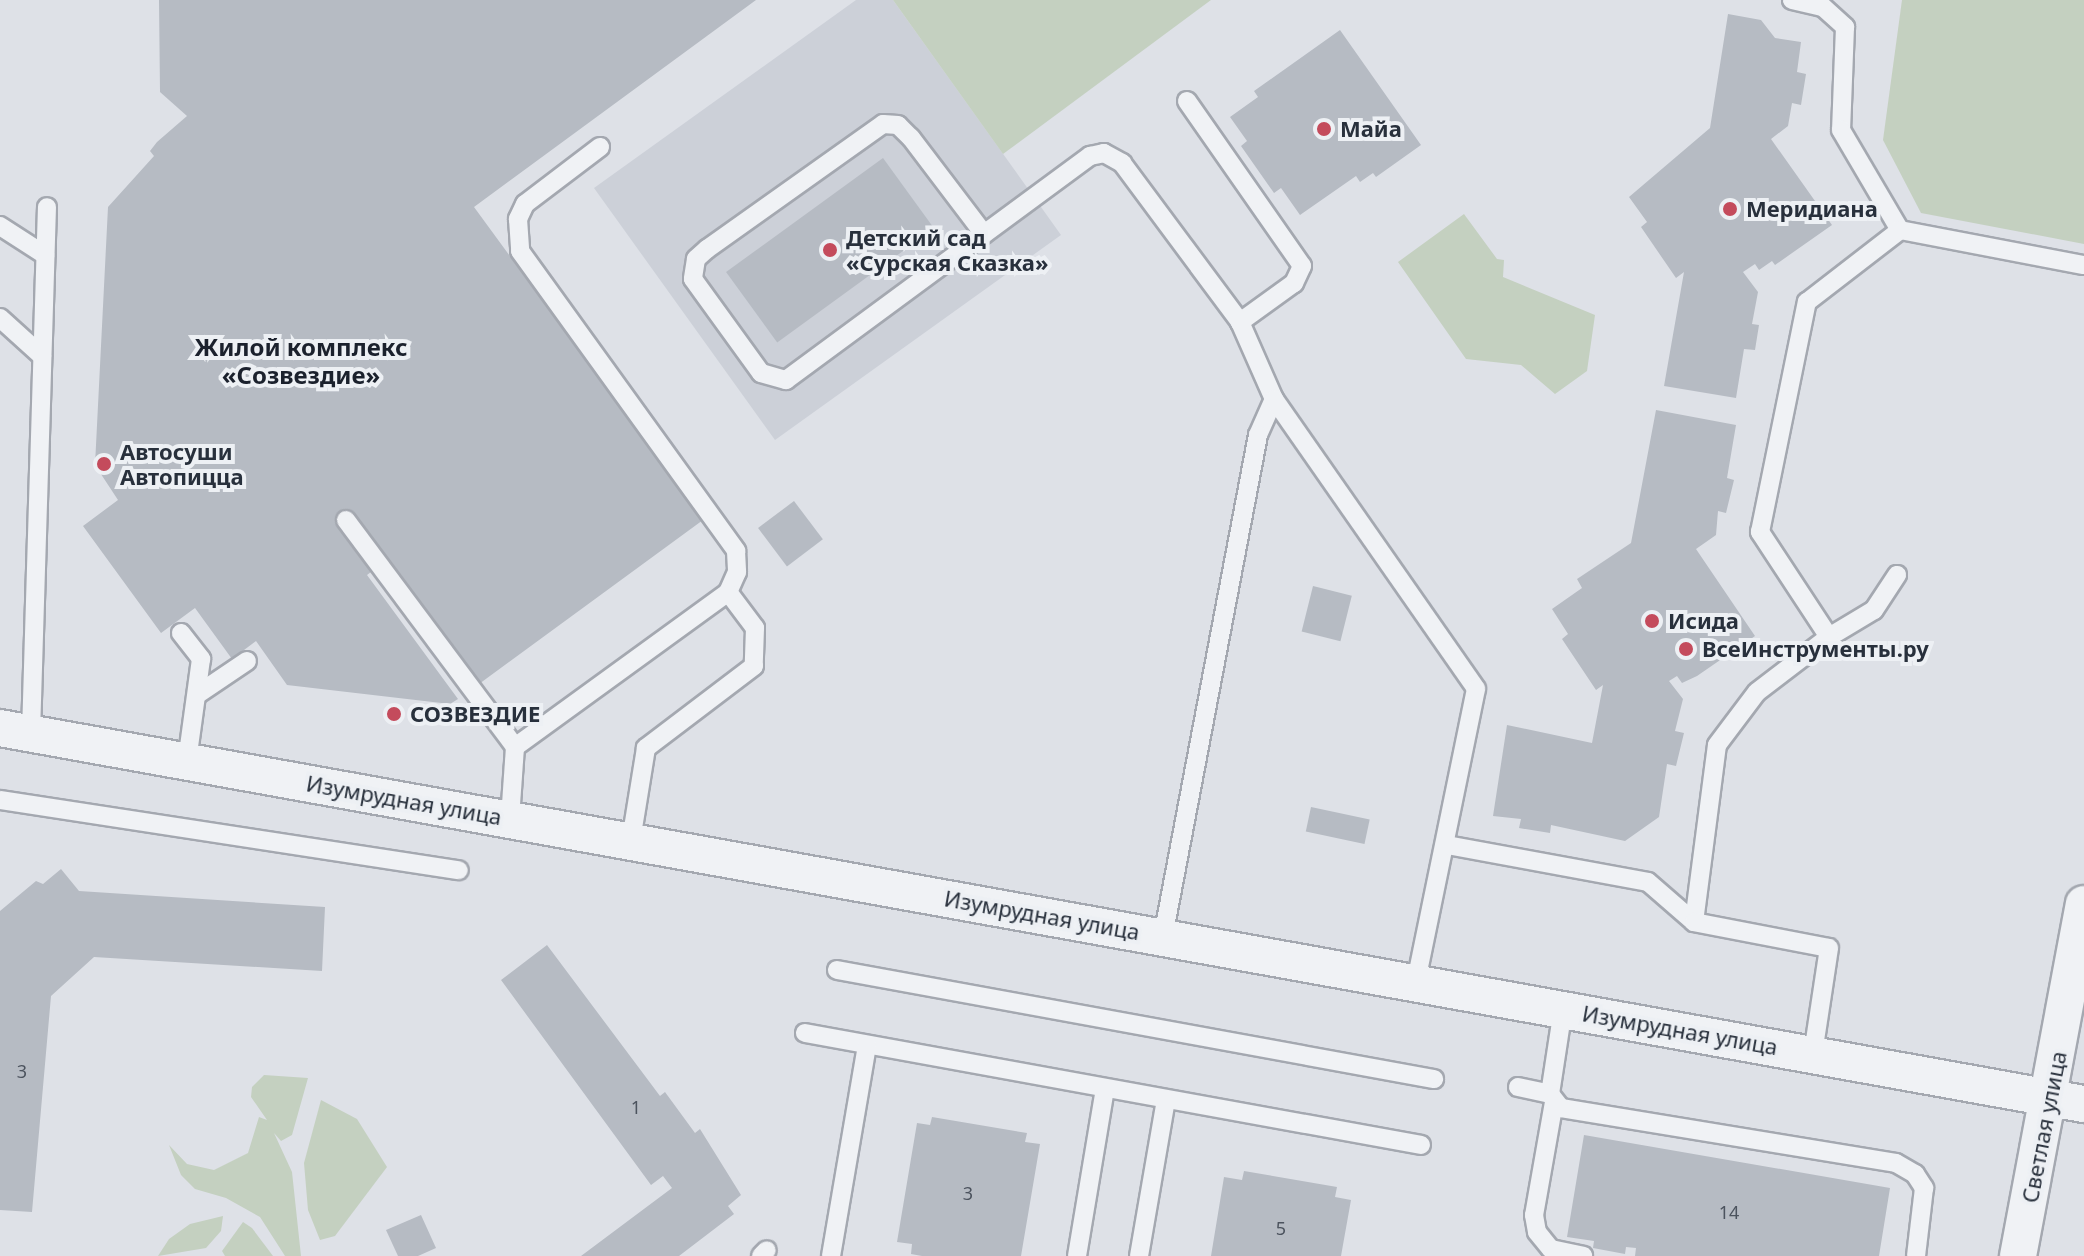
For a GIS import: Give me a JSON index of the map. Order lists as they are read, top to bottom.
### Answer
{
  "streets": {
    "street": ["Изумрудная улица", "Светлая улица"]
  },
  "crossings": [
    ["Изумрудная улица", "Светлая улица"]
  ],
  "districts": ["Жилой комплекс «Созвездие»"],
  "places": [
    "Майа",
    "Меридиана",
    "Детский сад «Сурская Сказка»",
    "Автосуши Автопицца",
    "Исида",
    "ВсеИнструменты.ру",
    "СОЗВЕЗДИЕ"
  ],
  "house_numbers": [
    "3",
    "1",
    "3",
    "14",
    "5"
  ]
}
